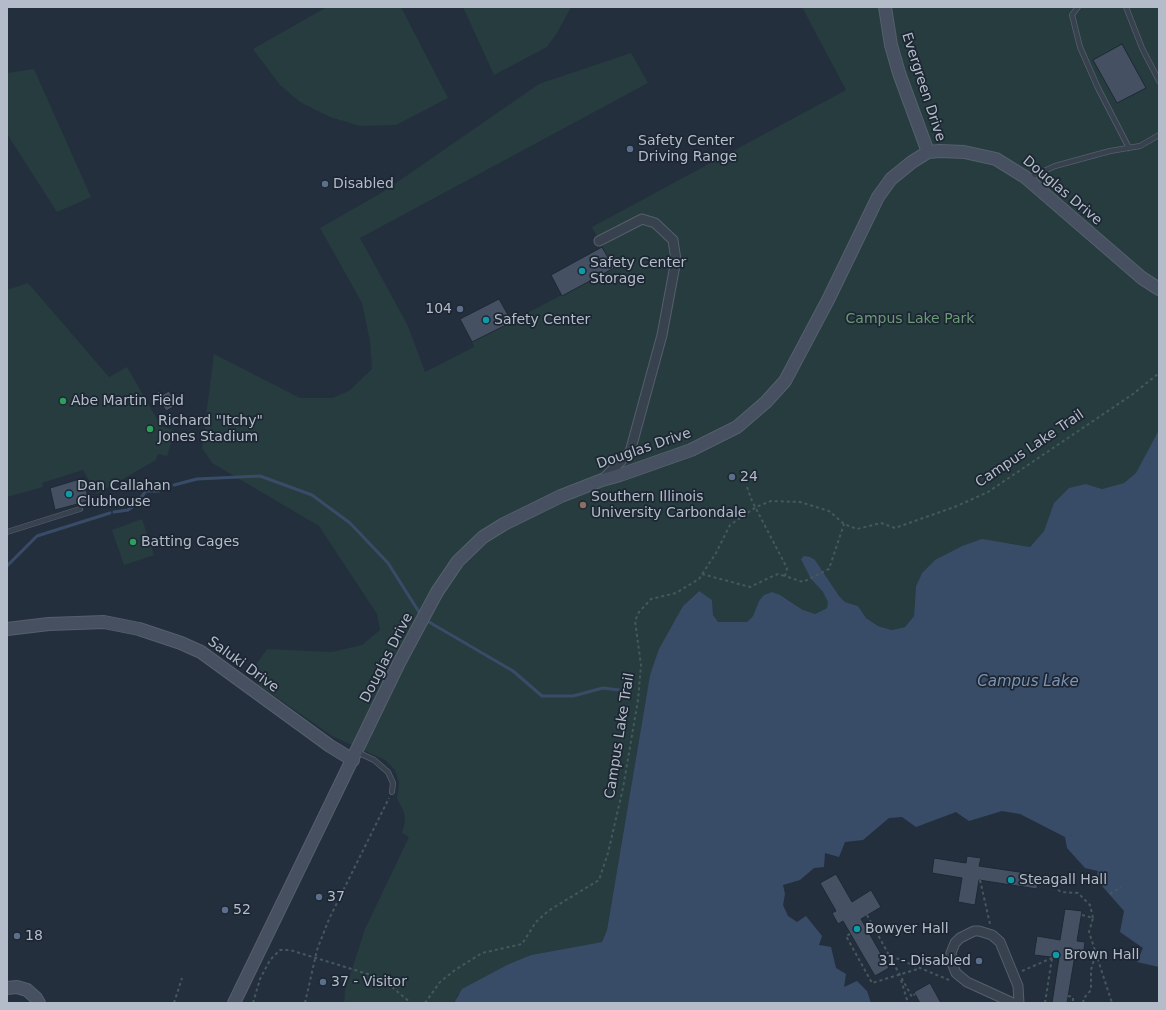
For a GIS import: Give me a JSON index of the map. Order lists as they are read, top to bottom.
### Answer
{
  "streets": {
    "street": ["Evergreen Drive", "Douglas Drive", "Saluki Drive"],
    "path": ["Campus Lake Trail"]
  },
  "crossings": [
    ["Evergreen Drive", "Douglas Drive"],
    ["Douglas Drive", "Saluki Drive"]
  ],
  "water": ["Campus Lake"],
  "parks": ["Campus Lake Park"],
  "places": [
    "Safety Center Driving Range",
    "Disabled",
    "Safety Center Storage",
    "104",
    "Safety Center",
    "Abe Martin Field",
    "Richard \"Itchy\" Jones Stadium",
    "24",
    "Dan Callahan Clubhouse",
    "Southern Illinois University Carbondale",
    "Batting Cages",
    "Steagall Hall",
    "37",
    "52",
    "Bowyer Hall",
    "18",
    "Brown Hall",
    "31 - Disabled",
    "37 - Visitor"
  ]
}
